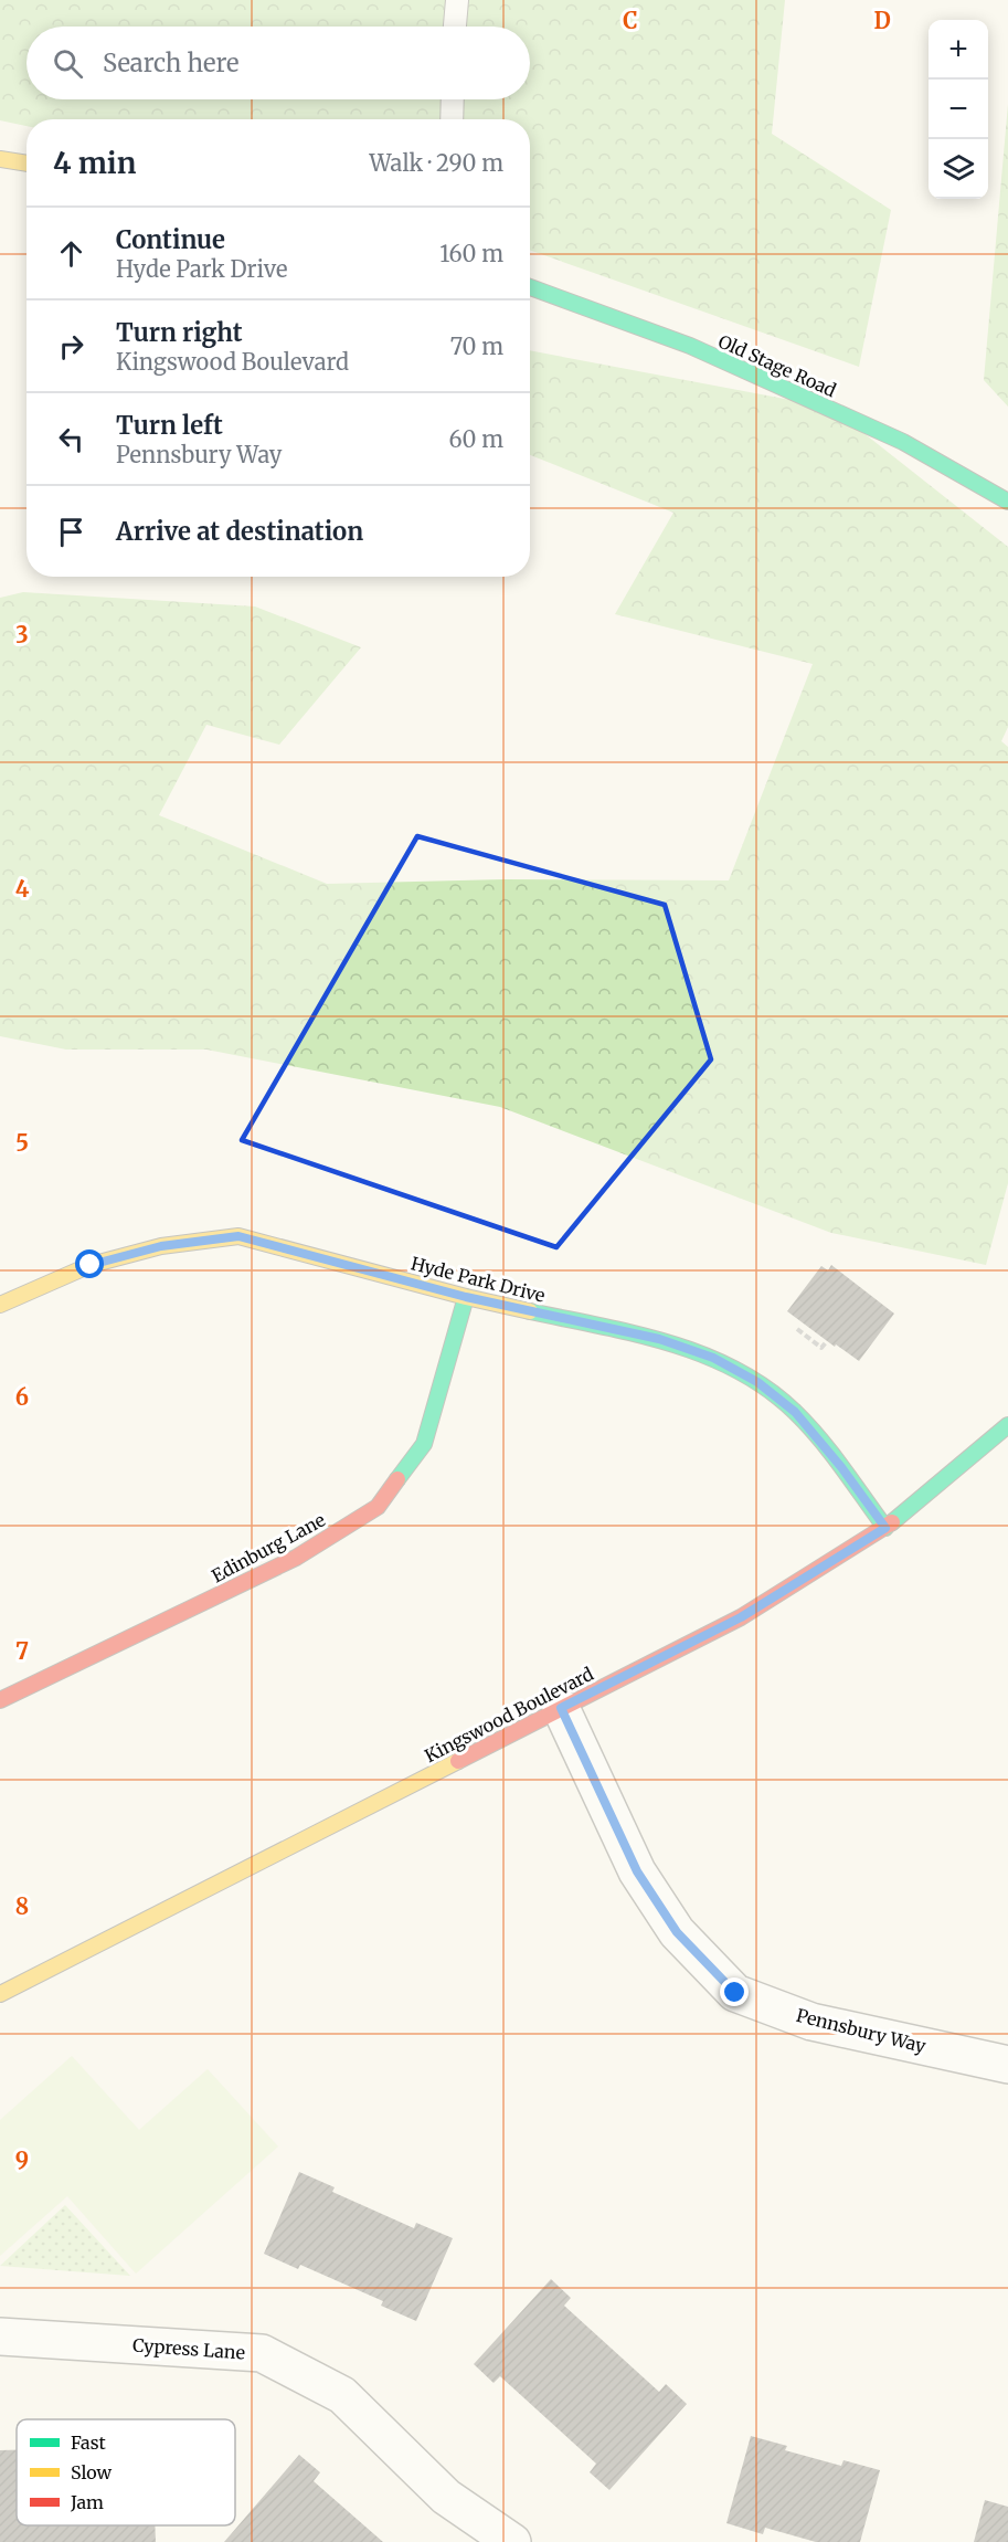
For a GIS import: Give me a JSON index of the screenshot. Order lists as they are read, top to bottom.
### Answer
{
  "streets": {
    "street": [
      "Old Stage Road",
      "Hyde Park Drive",
      "Edinburg Lane",
      "Kingswood Boulevard",
      "Pennsbury Way",
      "Cypress Lane"
    ]
  },
  "crossings": [
    ["Hyde Park Drive", "Edinburg Lane"],
    ["Hyde Park Drive", "Kingswood Boulevard"],
    ["Kingswood Boulevard", "Pennsbury Way"]
  ],
  "legend": ["Fast", "Slow", "Jam"],
  "page": {
    "map_buttons": ["+", "−"],
    "search": "Search here",
    "heading": ["4 min", "Walk · 290 m"],
    "list": [
      ["Continue", "Hyde Park Drive", "160 m"],
      ["Turn right", "Kingswood Boulevard", "70 m"],
      ["Turn left", "Pennsbury Way", "60 m"],
      "Arrive at destination"
    ]
  },
  "grid": {
    "columns": ["C", "D"],
    "rows": [
      "3",
      "4",
      "5",
      "6",
      "7",
      "8",
      "9"
    ]
  }
}
